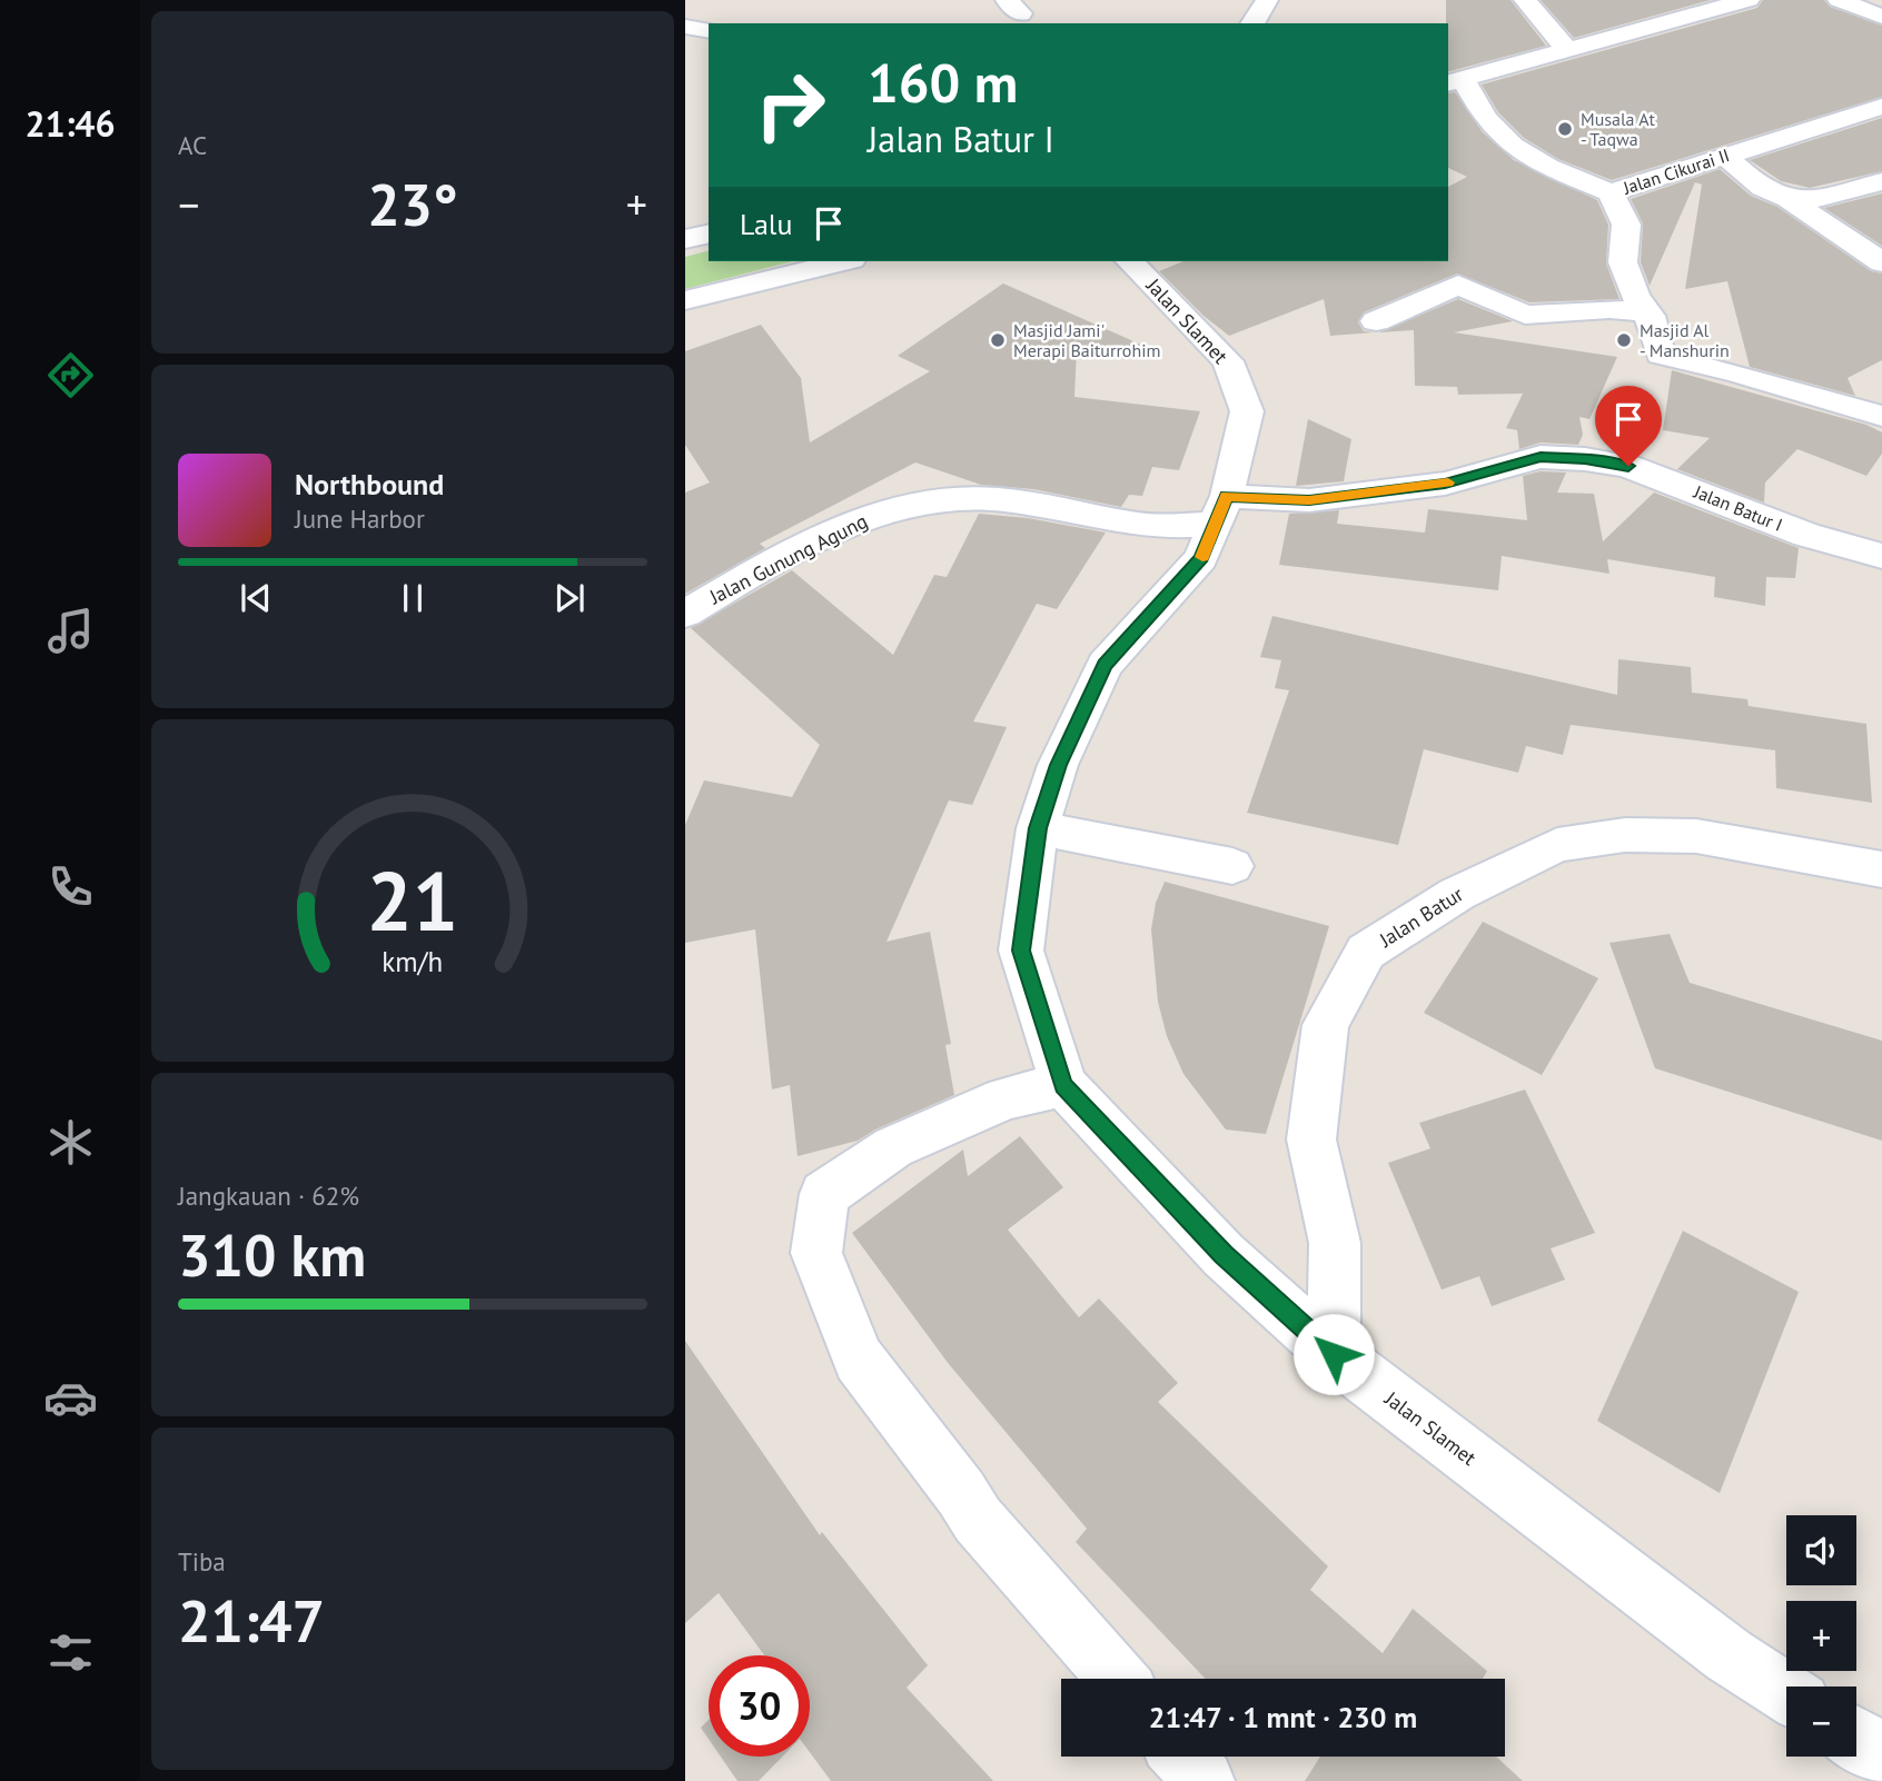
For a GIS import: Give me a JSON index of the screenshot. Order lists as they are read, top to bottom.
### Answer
{
  "streets": {
    "street": [
      "Jalan Cikurai II",
      "Jalan Slamet",
      "Jalan Batur I",
      "Jalan Gunung Agung",
      "Jalan Batur"
    ]
  },
  "crossings": [
    ["Jalan Slamet", "Jalan Batur I"],
    ["Jalan Slamet", "Jalan Gunung Agung"],
    ["Jalan Slamet", "Jalan Batur"],
    ["Jalan Batur I", "Jalan Gunung Agung"]
  ],
  "places": ["Musala At - Taqwa", "Masjid Jami' Merapi Baiturrohim", "Masjid Al - Manshurin"],
  "page": {
    "tabs": "21:46",
    "tile": [
      "AC",
      ["Jangkauan · 62%", "310 km"],
      ["Tiba", "21:47"]
    ],
    "turn": ["160 m", "Jalan Batur I"],
    "heat": ["−", "23°", "+"],
    "then": "Lalu",
    "song": ["Northbound", "June Harbor"],
    "map_buttons": ["+", "−"],
    "limit": "30",
    "trip": "21:47 · 1 mnt · 230 m",
    "gauge": ["21", "km/h"]
  }
}
